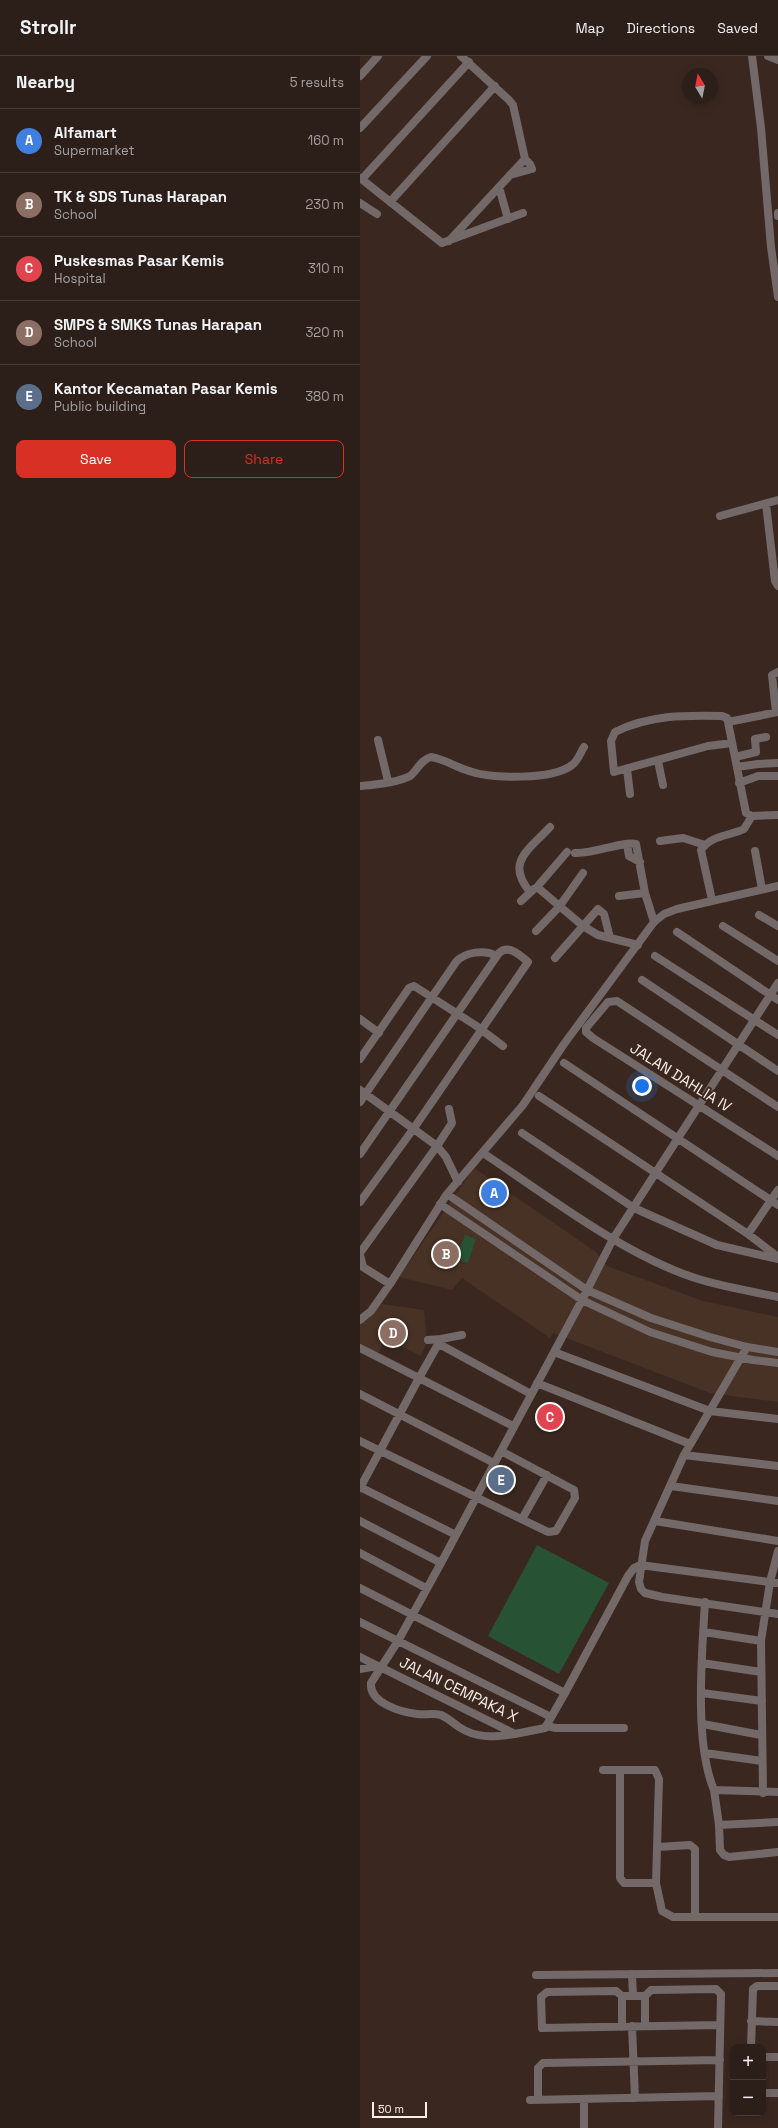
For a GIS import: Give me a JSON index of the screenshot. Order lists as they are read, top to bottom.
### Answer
{
  "streets": {
    "street": ["JALAN DAHLIA IV", "JALAN CEMPAKA X"]
  },
  "scale_bar": "50 m",
  "north": "top",
  "page": {
    "header": "Strollr",
    "nav": ["Map", "Directions", "Saved"],
    "heading": ["Nearby", "5 results"],
    "list": [
      {
        "mark": "A",
        "name": "Alfamart",
        "note": "Supermarket",
        "value": "160 m"
      },
      {
        "mark": "B",
        "name": "TK & SDS Tunas Harapan",
        "note": "School",
        "value": "230 m"
      },
      {
        "mark": "C",
        "name": "Puskesmas Pasar Kemis",
        "note": "Hospital",
        "value": "310 m"
      },
      {
        "mark": "D",
        "name": "SMPS & SMKS Tunas Harapan",
        "note": "School",
        "value": "320 m"
      },
      {
        "mark": "E",
        "name": "Kantor Kecamatan Pasar Kemis",
        "note": "Public building",
        "value": "380 m"
      }
    ],
    "buttons": ["Save", "Share"],
    "pins": [
      "A",
      "B",
      "D",
      "C",
      "E"
    ],
    "map_buttons": ["+", "−"],
    "scale": "50 m"
  }
}
